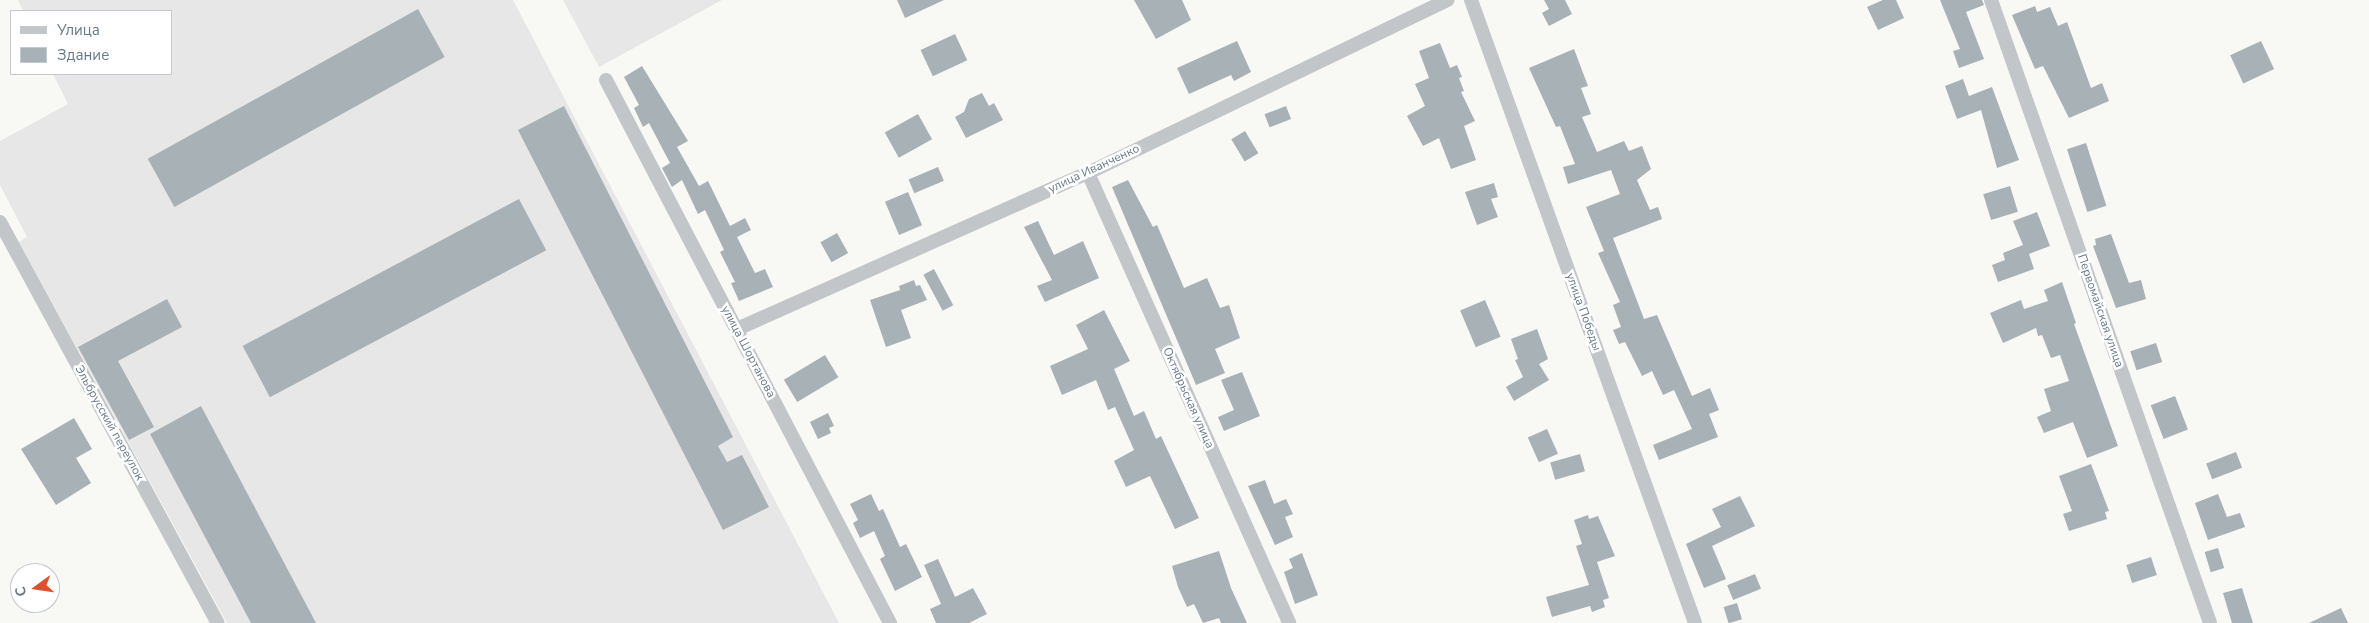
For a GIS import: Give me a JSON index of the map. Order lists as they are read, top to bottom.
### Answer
{
  "streets": {
    "street": [
      "улица Иванченко",
      "Первомайская улица",
      "улица Победы",
      "улица Шортанова",
      "Октябрьская улица",
      "Эльбрусский переулок"
    ]
  },
  "crossings": [
    ["улица Иванченко", "улица Шортанова"],
    ["улица Иванченко", "Октябрьская улица"]
  ],
  "legend": ["Улица", "Здание"],
  "north": "left"
}
